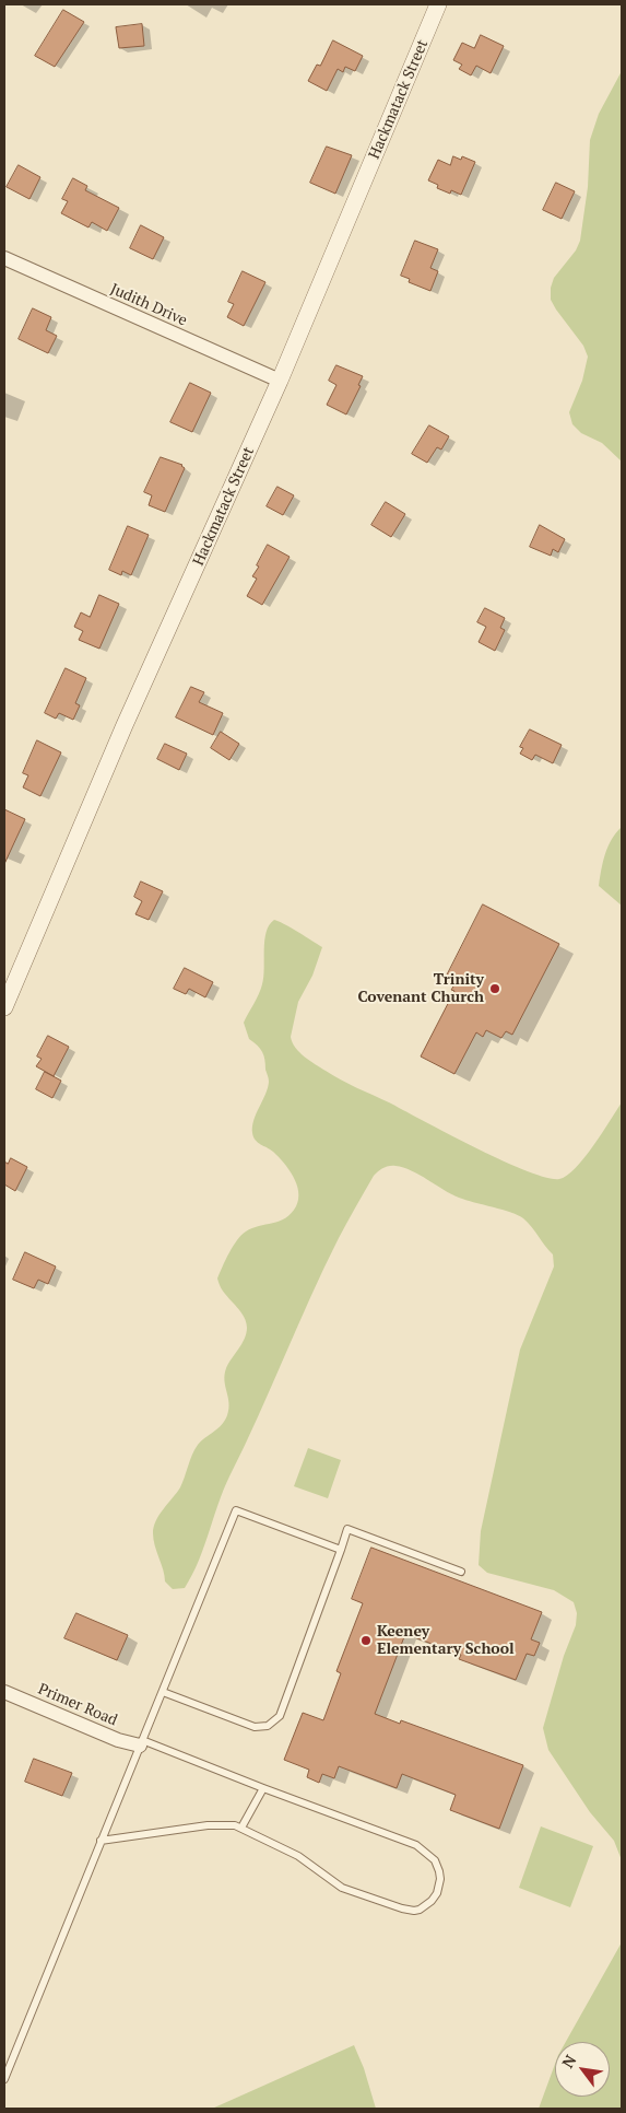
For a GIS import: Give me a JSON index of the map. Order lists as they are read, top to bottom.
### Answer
{
  "streets": {
    "street": ["Hackmatack Street", "Judith Drive", "Primer Road"]
  },
  "crossings": [
    ["Hackmatack Street", "Judith Drive"]
  ],
  "places": ["Trinity Covenant Church", "Keeney Elementary School"],
  "north": "top left"
}
